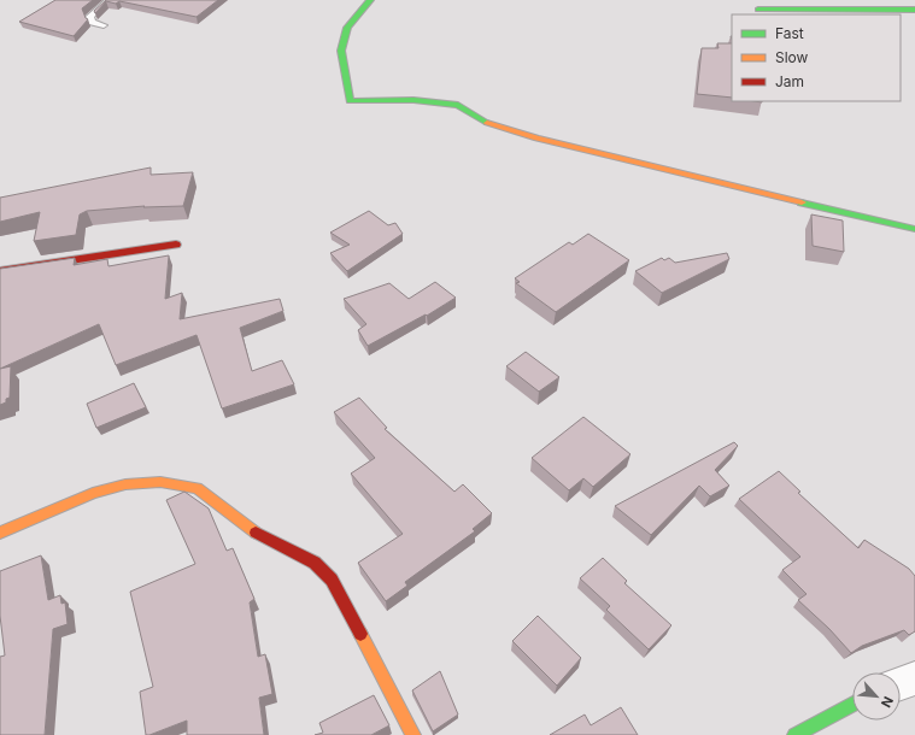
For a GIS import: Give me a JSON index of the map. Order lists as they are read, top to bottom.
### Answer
{
  "legend": ["Fast", "Slow", "Jam"],
  "north": "bottom right"
}
